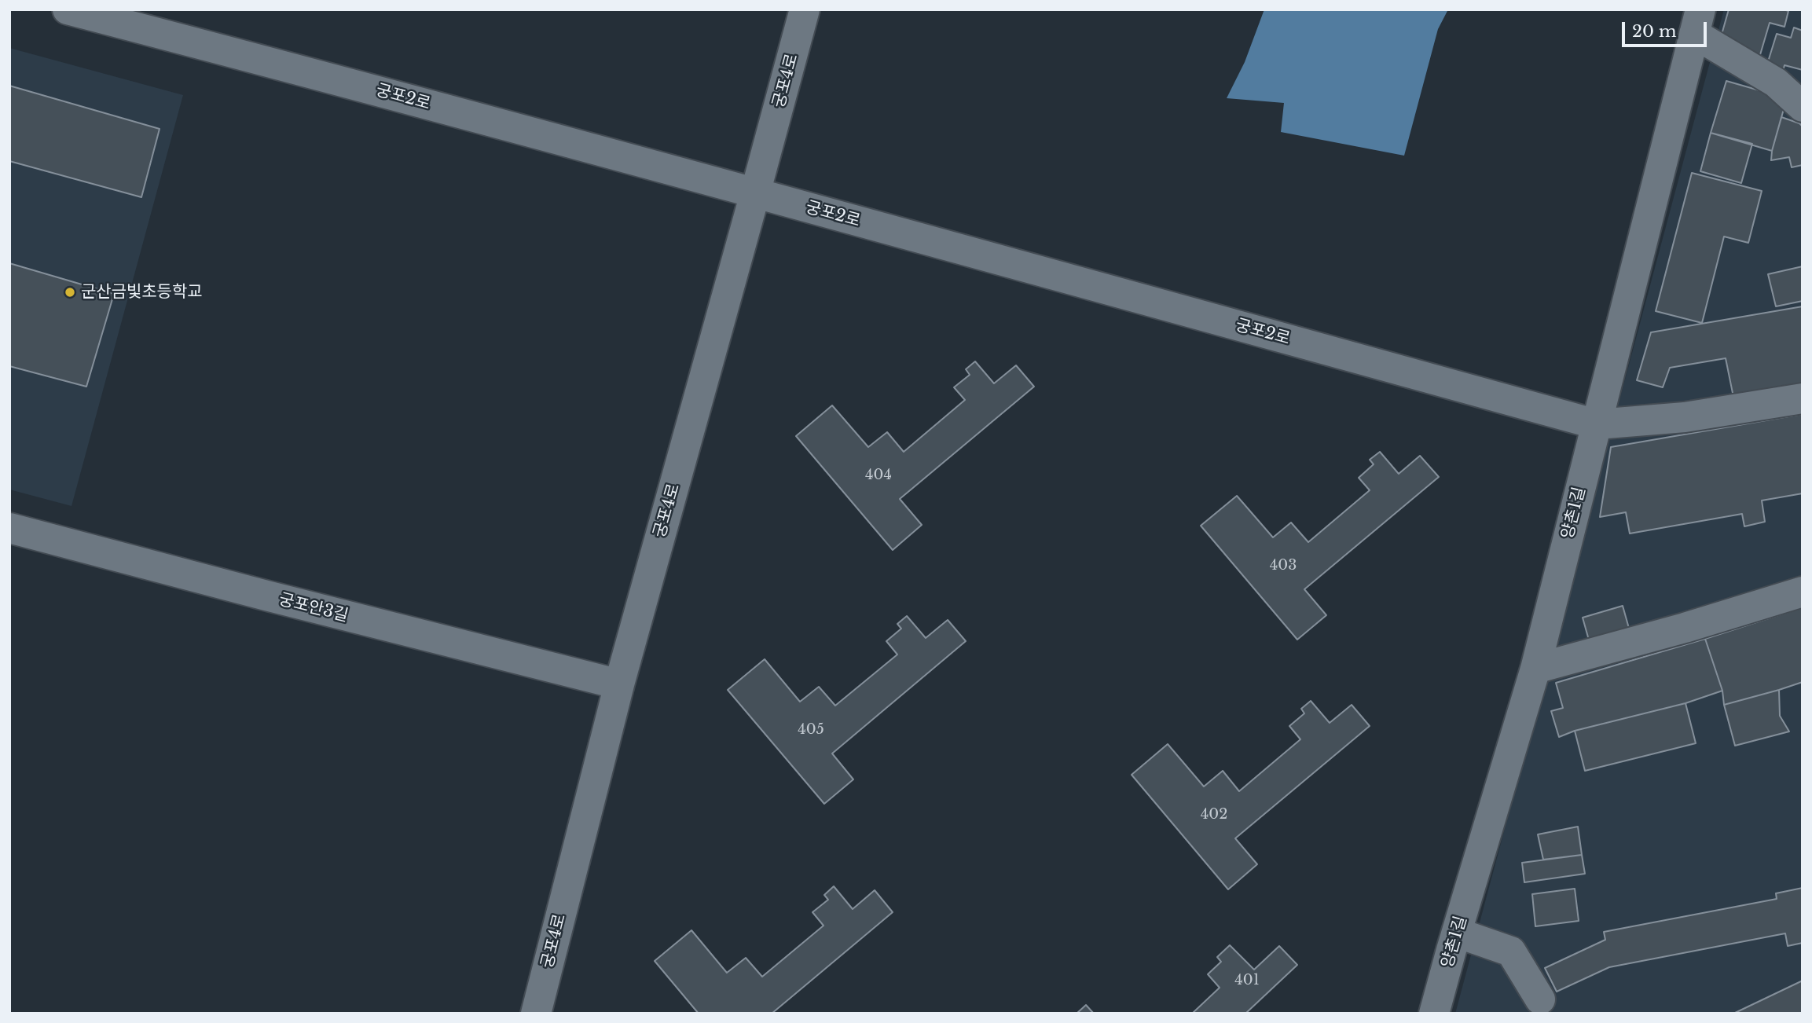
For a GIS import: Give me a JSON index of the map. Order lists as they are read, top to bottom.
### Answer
{
  "streets": {
    "street": [
      "궁포4로",
      "궁포2로",
      "양촌1길",
      "궁포안3길"
    ]
  },
  "crossings": [
    ["궁포4로", "궁포2로"],
    ["궁포4로", "궁포안3길"],
    ["궁포2로", "양촌1길"]
  ],
  "places": ["군산금빛초등학교"],
  "house_numbers": [
    "404",
    "403",
    "405",
    "402",
    "401"
  ],
  "scale_bar": "20 m"
}
